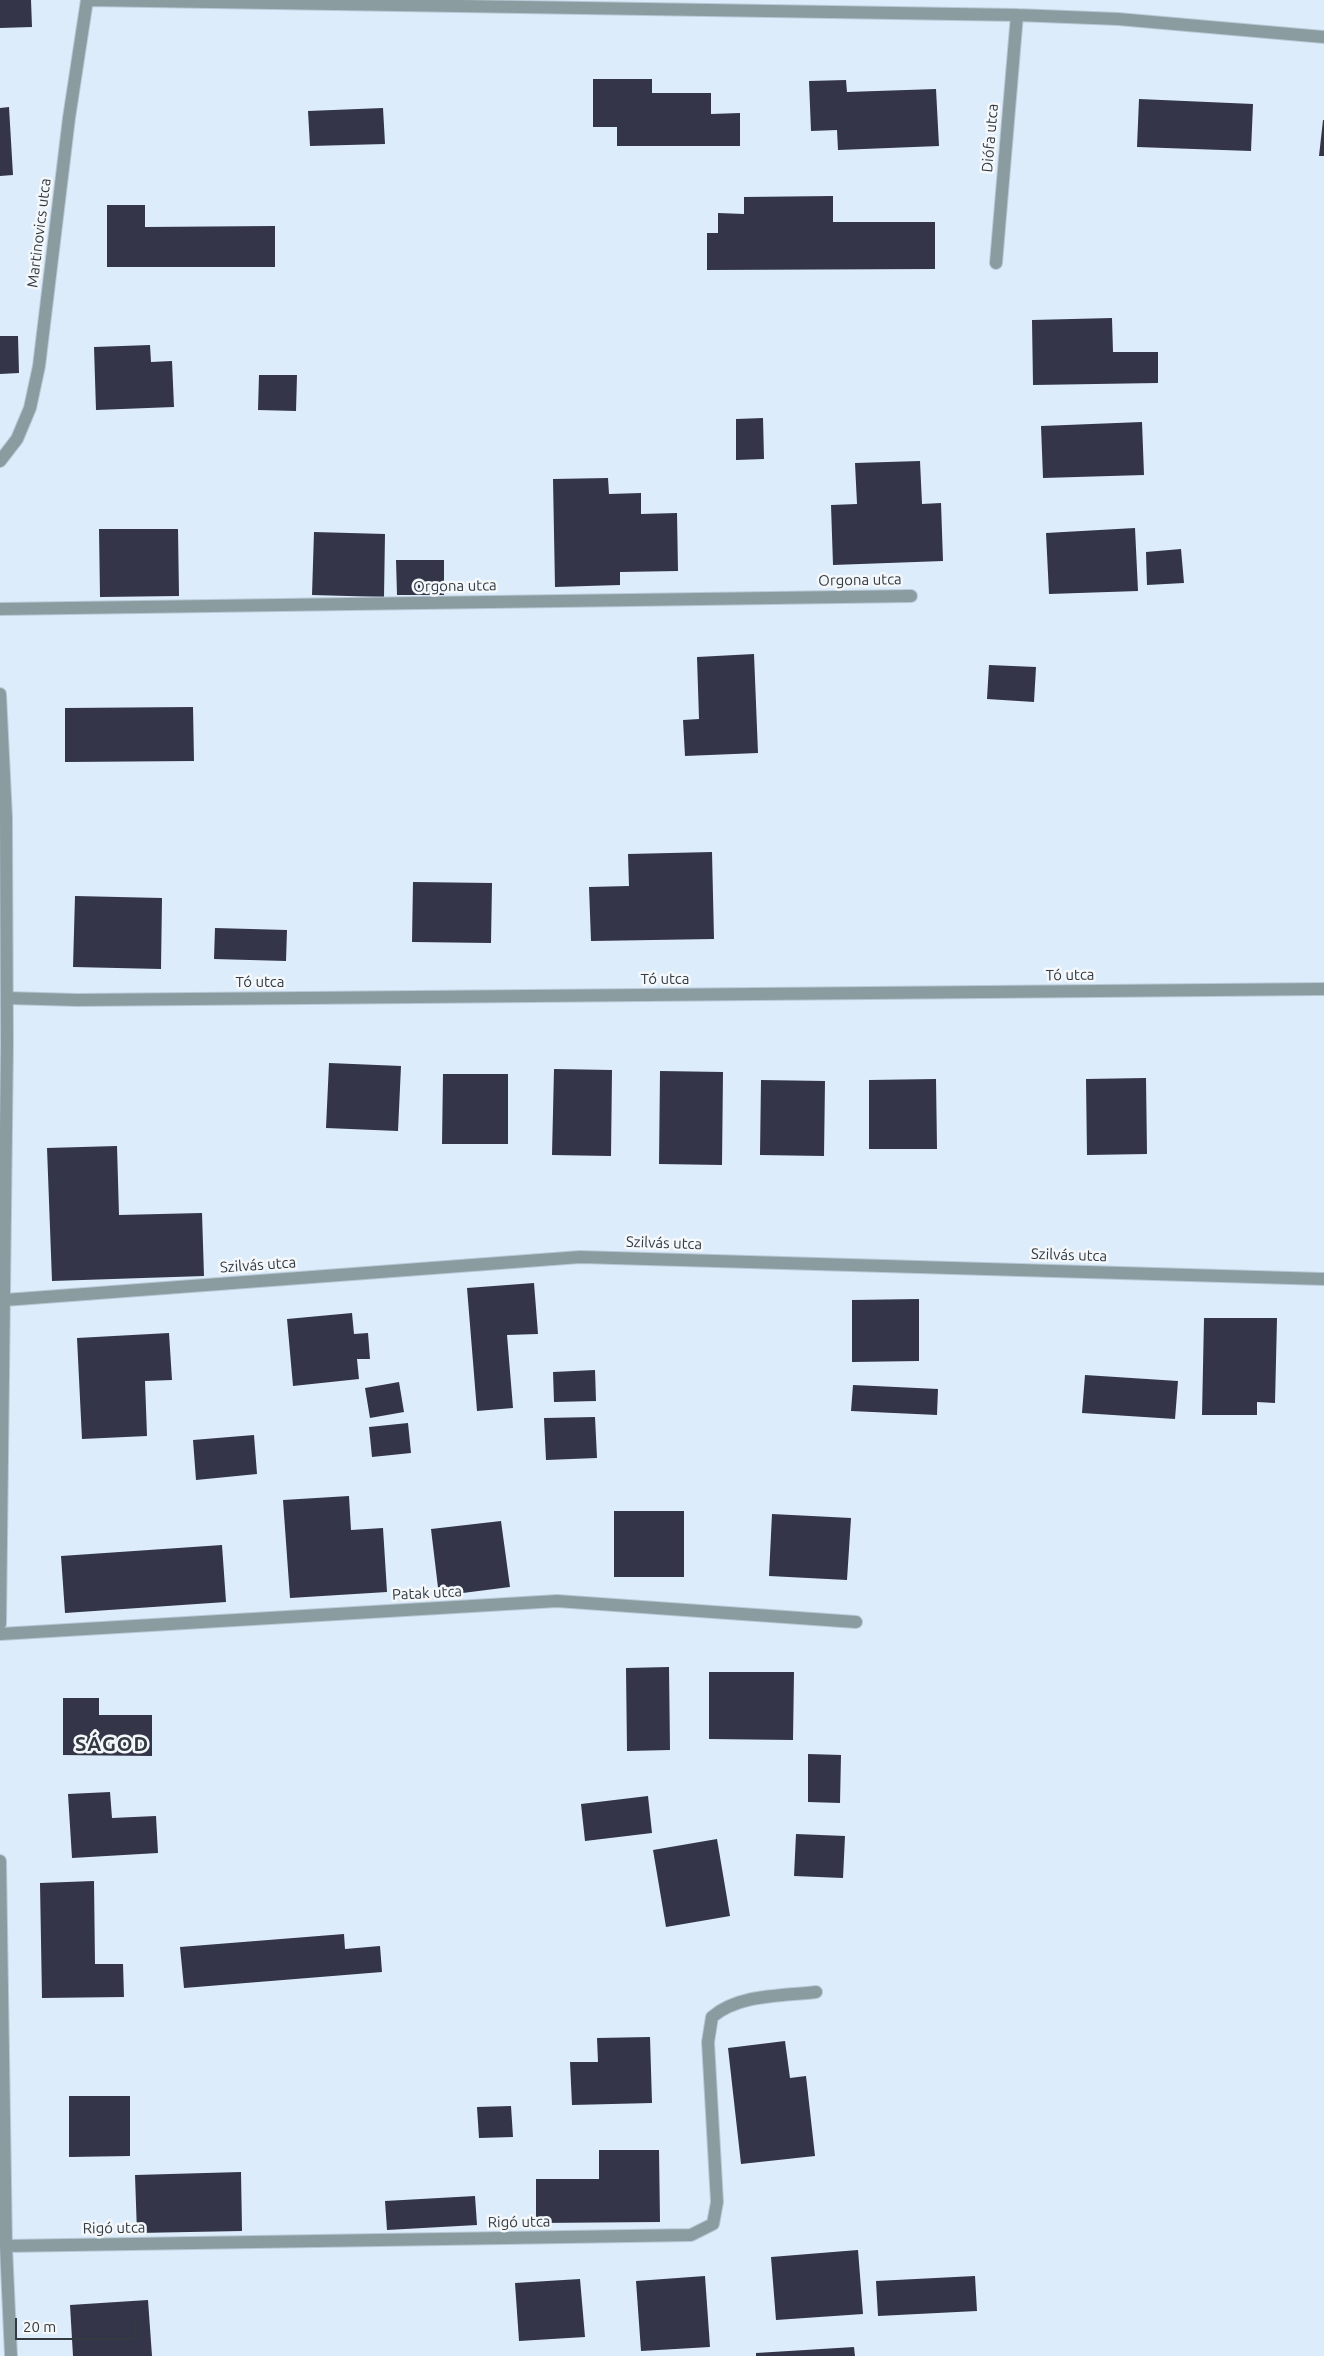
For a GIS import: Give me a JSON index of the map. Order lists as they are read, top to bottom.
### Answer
{
  "streets": {
    "street": [
      "Diófa utca",
      "Martinovics utca",
      "Orgona utca",
      "Tó utca",
      "Szilvás utca",
      "Patak utca",
      "Rigó utca"
    ]
  },
  "districts": ["SÁGOD"],
  "scale_bar": "20 m"
}
